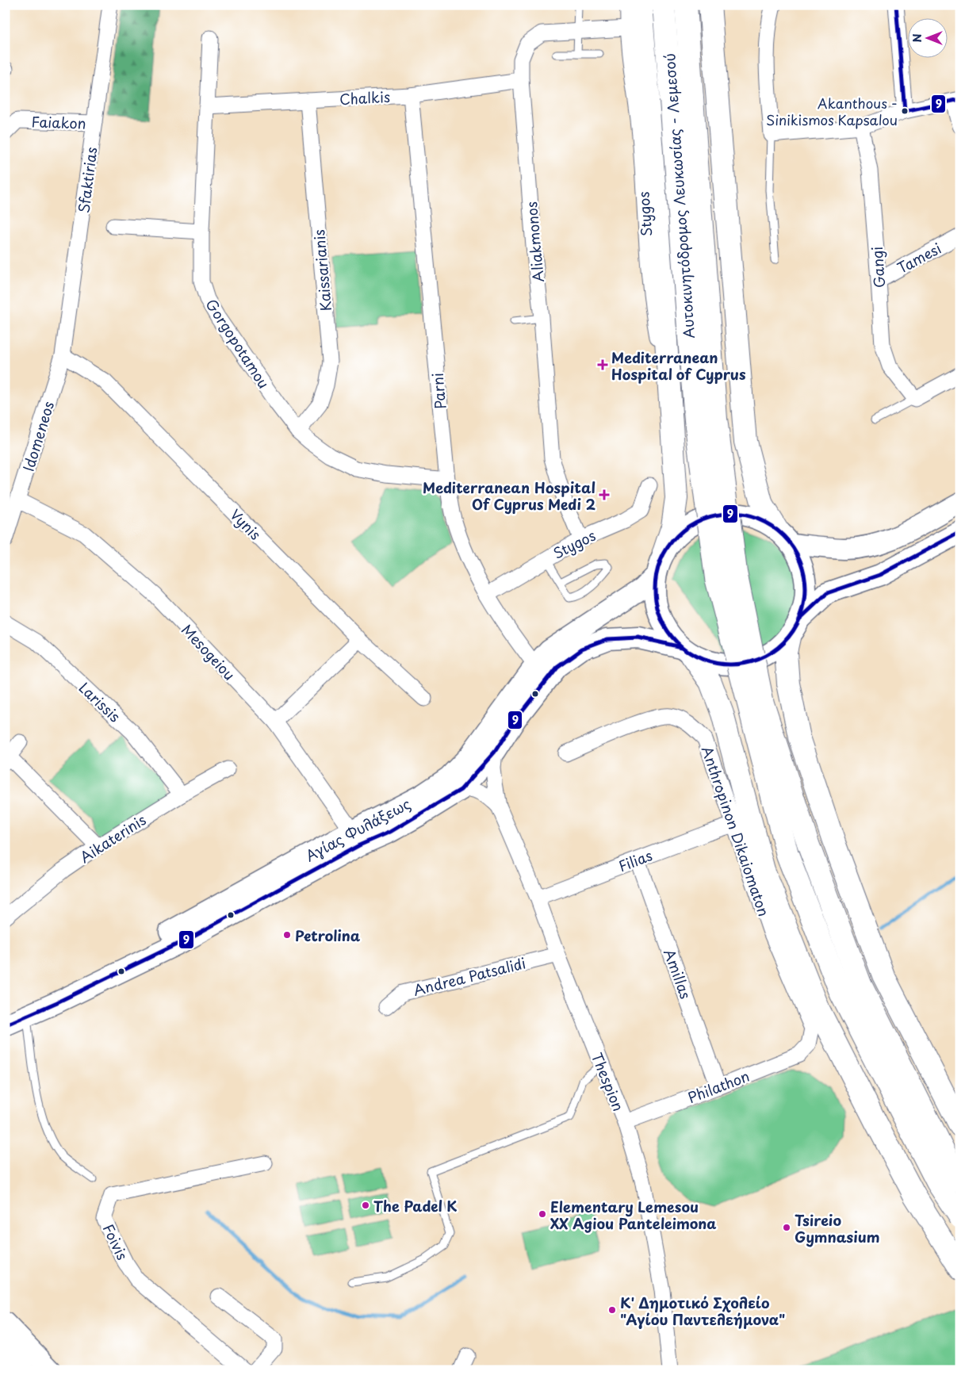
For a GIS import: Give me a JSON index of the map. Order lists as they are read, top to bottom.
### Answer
{
  "streets": {
    "highway": ["Αυτοκινητόδρομος Λευκωσίας - Λεμεσού"],
    "main road": ["Αγίας Φυλάξεως"],
    "street": [
      "Chalkis",
      "Faiakon",
      "Sfaktirias",
      "Stygos",
      "Aliakmonos",
      "Tamesi",
      "Gangi",
      "Kaissarianis",
      "Gorgopotamou",
      "Parni",
      "Idomeneos",
      "Vynis",
      "Mesogeiou",
      "Larissis",
      "Anthropinon Dikaiomaton",
      "Aikaterinis",
      "Filias",
      "Amillas",
      "Andrea Patsalidi",
      "Thespion",
      "Philathon",
      "Foivis"
    ]
  },
  "crossings": [
    ["Chalkis", "Aliakmonos"],
    ["Chalkis", "Kaissarianis"],
    ["Chalkis", "Gorgopotamou"],
    ["Chalkis", "Parni"],
    ["Faiakon", "Sfaktirias"],
    ["Sfaktirias", "Idomeneos"],
    ["Sfaktirias", "Vynis"],
    ["Stygos", "Aliakmonos"],
    ["Stygos", "Parni"],
    ["Tamesi", "Gangi"],
    ["Kaissarianis", "Gorgopotamou"],
    ["Gorgopotamou", "Parni"],
    ["Parni", "Αγίας Φυλάξεως"],
    ["Idomeneos", "Vynis"],
    ["Idomeneos", "Mesogeiou"],
    ["Mesogeiou", "Αγίας Φυλάξεως"],
    ["Larissis", "Aikaterinis"],
    ["Αγίας Φυλάξεως", "Thespion"],
    ["Anthropinon Dikaiomaton", "Filias"],
    ["Anthropinon Dikaiomaton", "Philathon"],
    ["Filias", "Amillas"],
    ["Filias", "Thespion"],
    ["Amillas", "Philathon"],
    ["Andrea Patsalidi", "Thespion"],
    ["Thespion", "Philathon"]
  ],
  "places": {
    "other": [
      "Akanthous - Sinikismos Kapsalou",
      "Petrolina",
      "The Padel K",
      "Elementary Lemesou XX Agiou Panteleimona",
      "Tsireio Gymnasium",
      "Κ' Δημοτικό Σχολείο \"Αγίου Παντελεήμονα\""
    ],
    "health": ["Mediterranean Hospital of Cyprus", "Mediterranean Hospital Of Cyprus Medi 2"]
  },
  "lines": ["transit line 9"],
  "north": "left"
}
